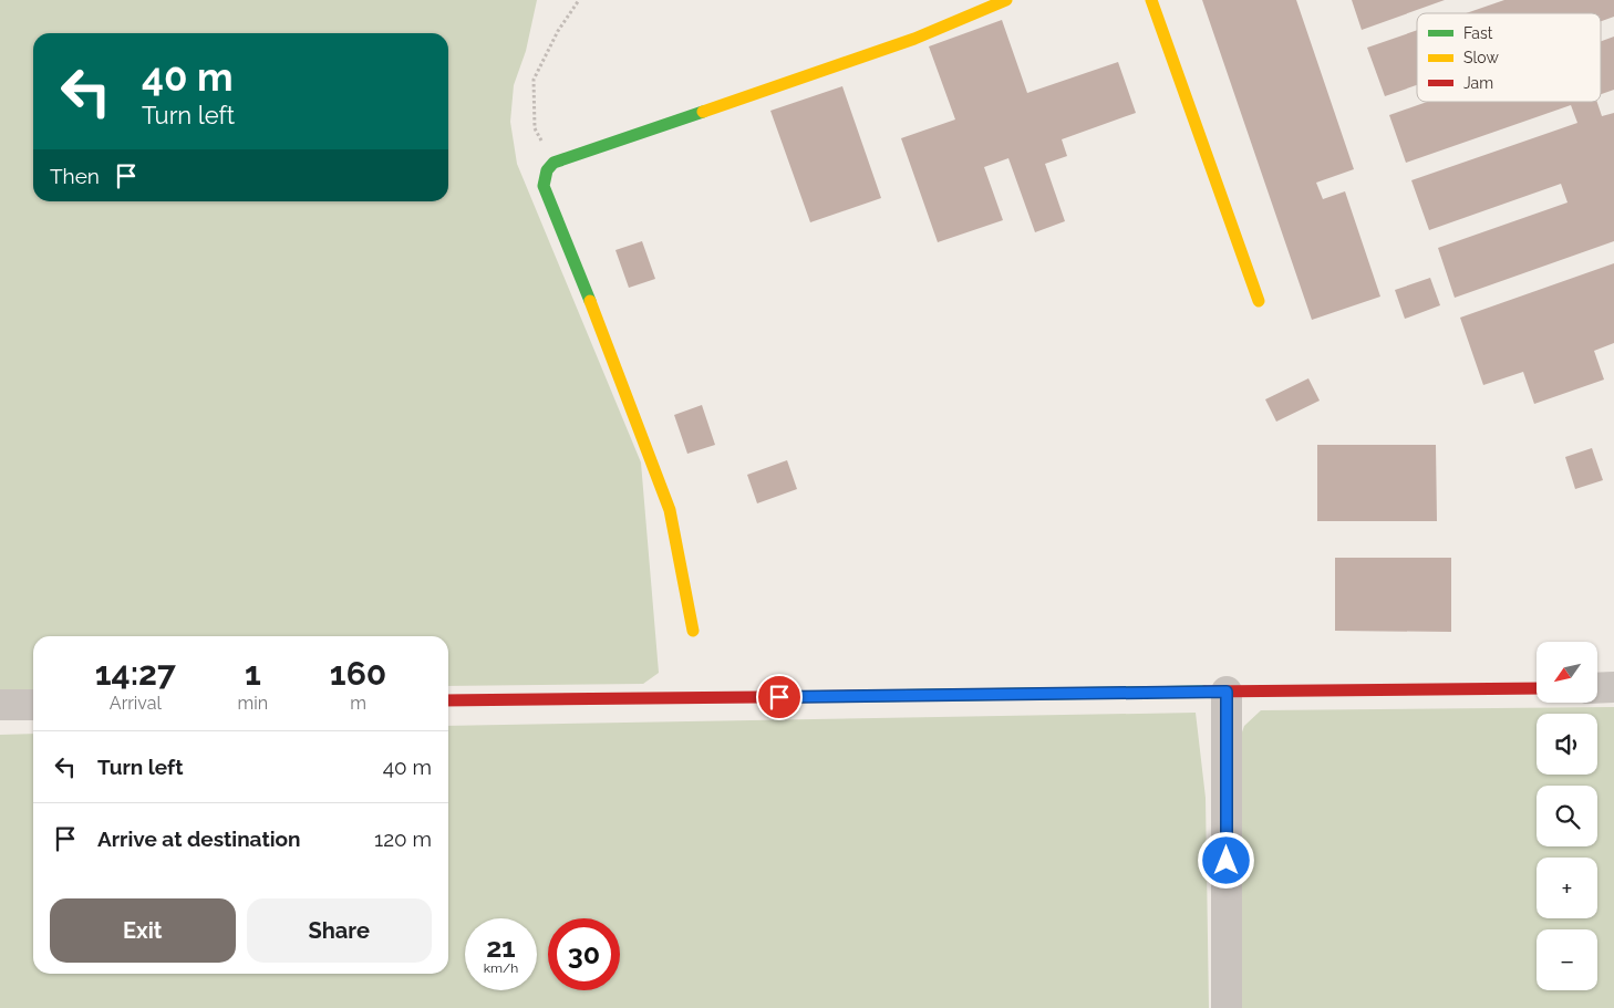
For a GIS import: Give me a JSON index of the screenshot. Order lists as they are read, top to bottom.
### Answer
{
  "legend": ["Fast", "Slow", "Jam"],
  "north": "bottom left",
  "page": {
    "turn": ["40 m", "Turn left"],
    "then": "Then",
    "eta": [
      "14:27",
      "Arrival",
      "1",
      "min",
      "160",
      "m"
    ],
    "map_buttons": ["+", "−"],
    "list": [
      {
        "name": "Turn left",
        "value": "40 m"
      },
      {
        "name": "Arrive at destination",
        "value": "120 m"
      }
    ],
    "buttons": ["Exit", "Share"],
    "speed": "21 km/h",
    "limit": "30"
  }
}
